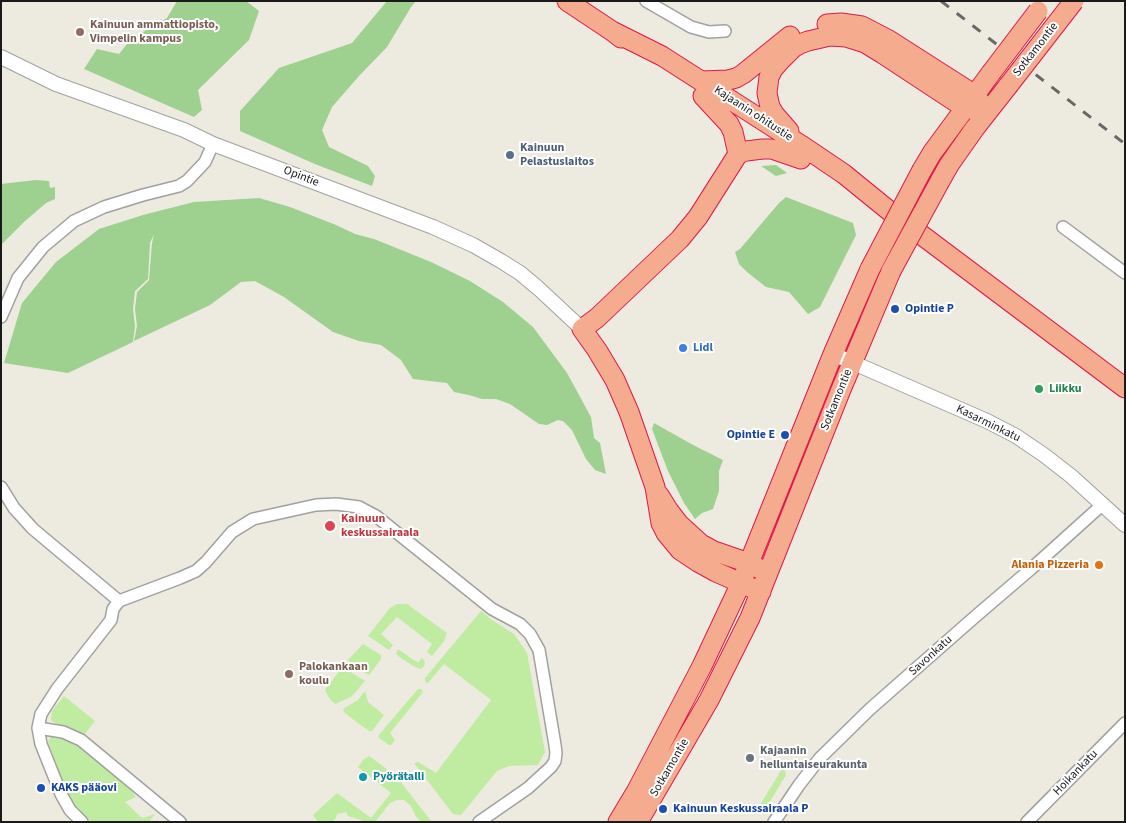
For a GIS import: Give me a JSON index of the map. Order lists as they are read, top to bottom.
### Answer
{
  "streets": {
    "highway": ["Sotkamontie", "Kajaanin ohitustie"],
    "street": [
      "Opintie",
      "Kasarminkatu",
      "Savonkatu",
      "Hoikankatu"
    ]
  },
  "crossings": [
    ["Sotkamontie", "Kasarminkatu"],
    ["Kasarminkatu", "Savonkatu"]
  ],
  "places": [
    "Kainuun ammattiopisto, Vimpelin kampus",
    "Kainuun Pelastuslaitos",
    "Opintie P",
    "Lidl",
    "Liikku",
    "Opintie E",
    "Kainuun keskussairaala",
    "Alania Pizzeria",
    "Palokankaan koulu",
    "Kajaanin helluntaiseurakunta",
    "Pyörätalli",
    "KAKS pääovi",
    "Kainuun Keskussairaala P"
  ]
}
